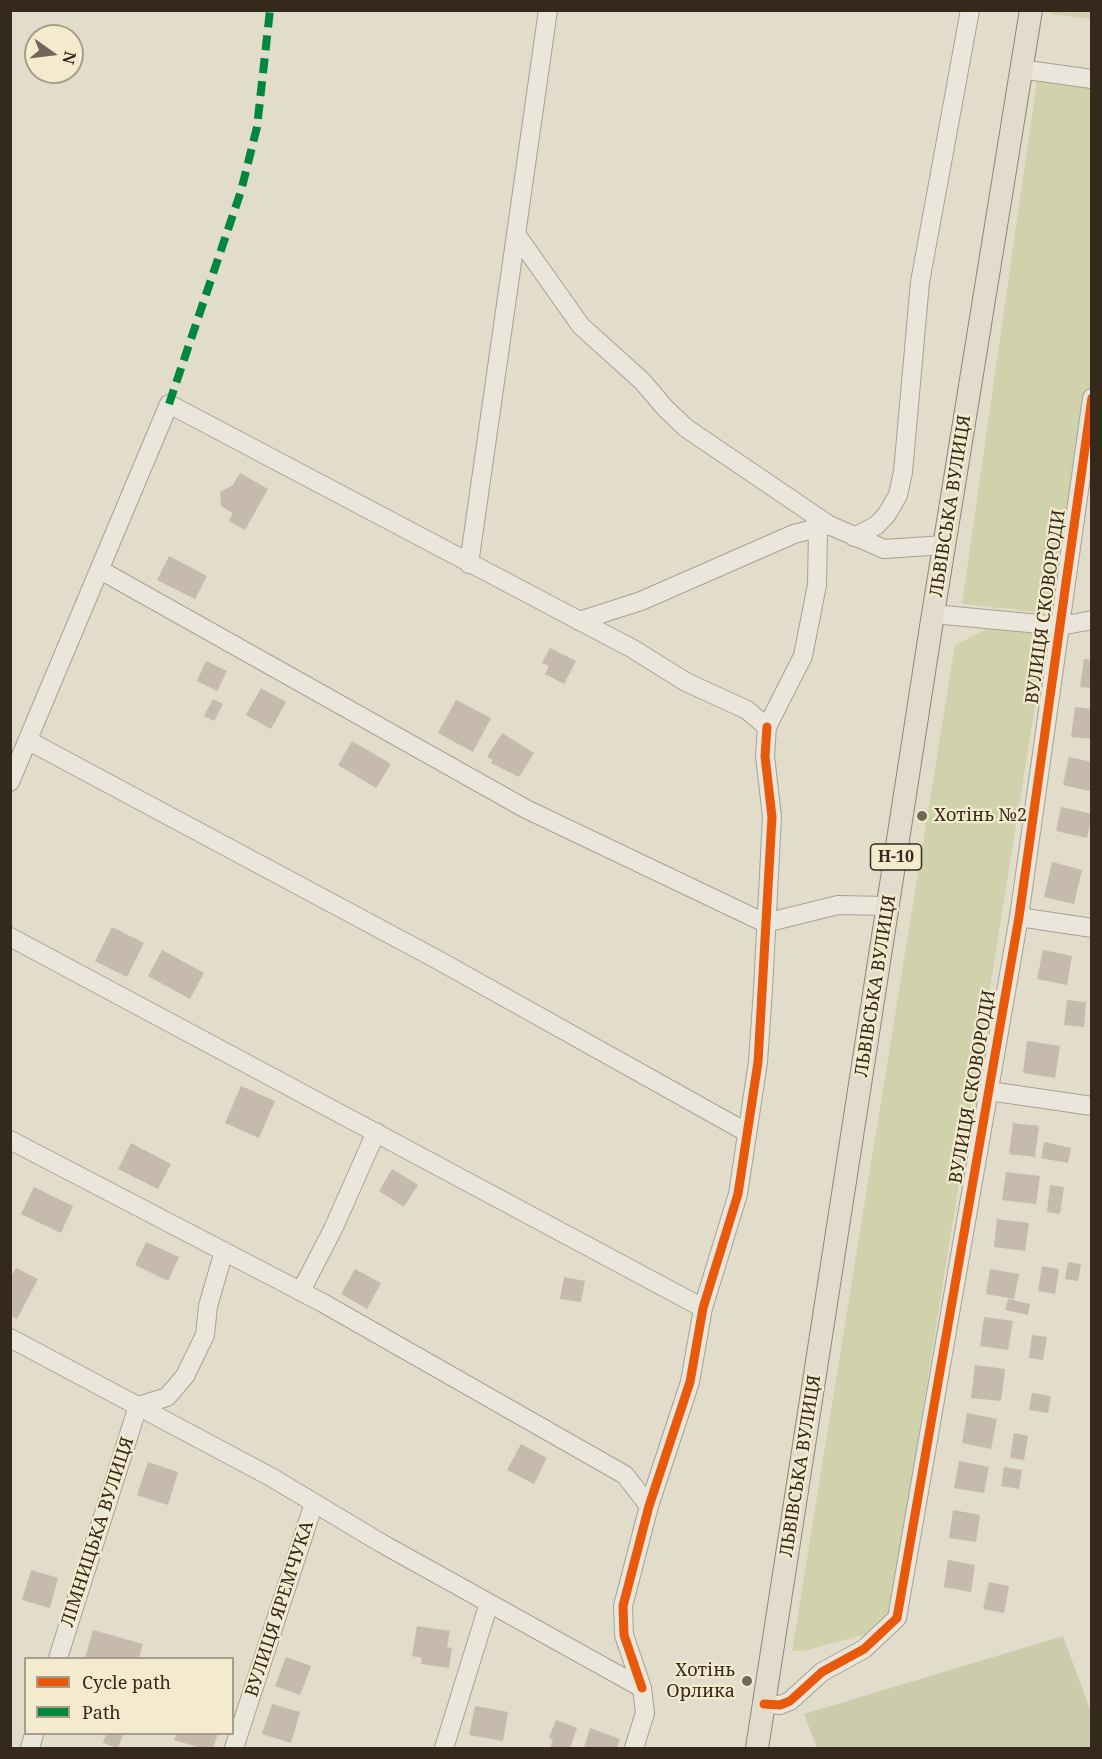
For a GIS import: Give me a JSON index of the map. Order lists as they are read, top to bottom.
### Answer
{
  "streets": {
    "main road": ["ЛЬВІВСЬКА ВУЛИЦЯ", "Н-10"],
    "street": ["ВУЛИЦЯ СКОВОРОДИ", "ЛІМНИЦЬКА ВУЛИЦЯ", "ВУЛИЦЯ ЯРЕМЧУКА"]
  },
  "crossings": [
    ["ЛЬВІВСЬКА ВУЛИЦЯ", "ВУЛИЦЯ СКОВОРОДИ"]
  ],
  "places": ["Хотінь №2", "Хотінь Орлика"],
  "legend": ["Cycle path", "Path"],
  "north": "right"
}
